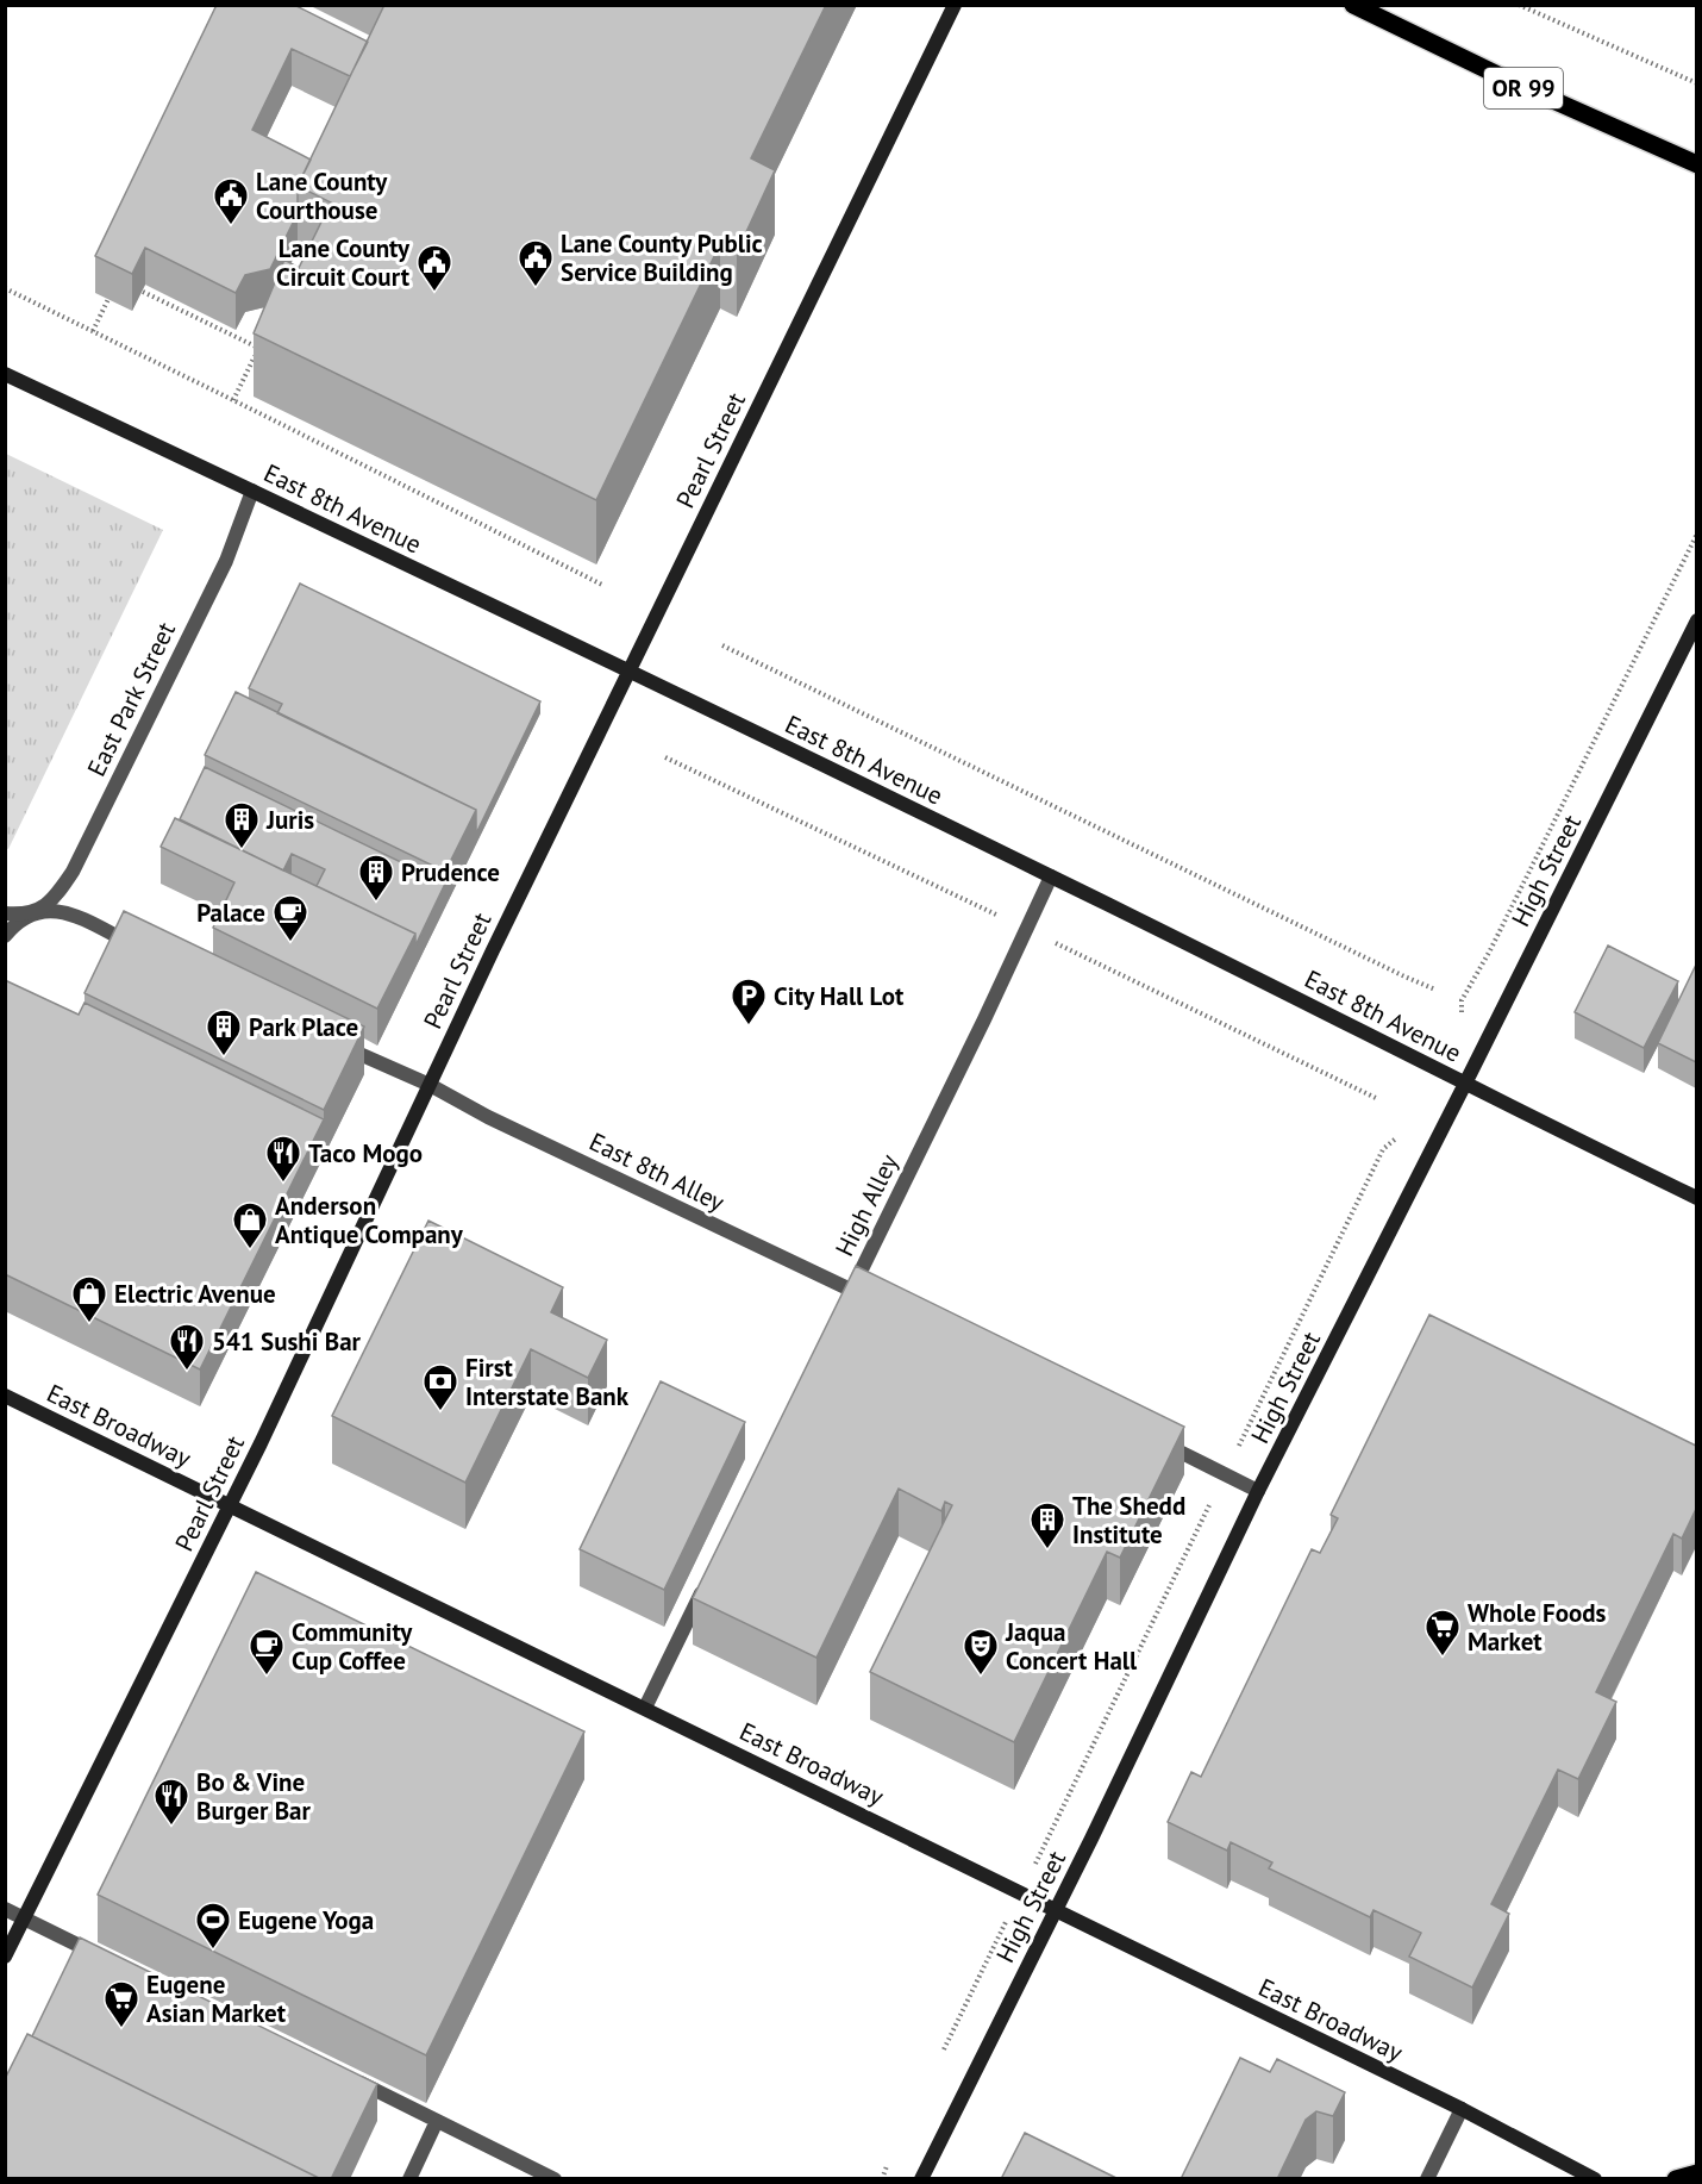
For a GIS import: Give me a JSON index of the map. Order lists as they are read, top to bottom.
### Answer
{
  "streets": {
    "main road": [
      "OR 99",
      "Pearl Street",
      "East 8th Avenue",
      "High Street",
      "East Broadway"
    ],
    "street": ["East Park Street", "East 8th Alley", "High Alley"]
  },
  "crossings": [
    ["Pearl Street", "East 8th Avenue"],
    ["Pearl Street", "East 8th Alley"],
    ["Pearl Street", "East Broadway"],
    ["East 8th Avenue", "East Park Street"],
    ["East 8th Avenue", "High Street"],
    ["East 8th Avenue", "High Alley"],
    ["High Street", "East Broadway"],
    ["East 8th Alley", "High Alley"]
  ],
  "places": {
    "public building": ["Lane County Courthouse", "Lane County Public Service Building", "Lane County Circuit Court"],
    "building": [
      "Juris",
      "Prudence",
      "Park Place",
      "The Shedd Institute"
    ],
    "cafe": ["Palace", "Community Cup Coffee"],
    "parking": ["City Hall Lot"],
    "restaurant": ["Taco Mogo", "541 Sushi Bar", "Bo & Vine Burger Bar"],
    "shop": ["Anderson Antique Company", "Electric Avenue"],
    "bank": ["First Interstate Bank"],
    "supermarket": ["Whole Foods Market", "Eugene Asian Market"],
    "theatre": ["Jaqua Concert Hall"],
    "sports": ["Eugene Yoga"]
  }
}
